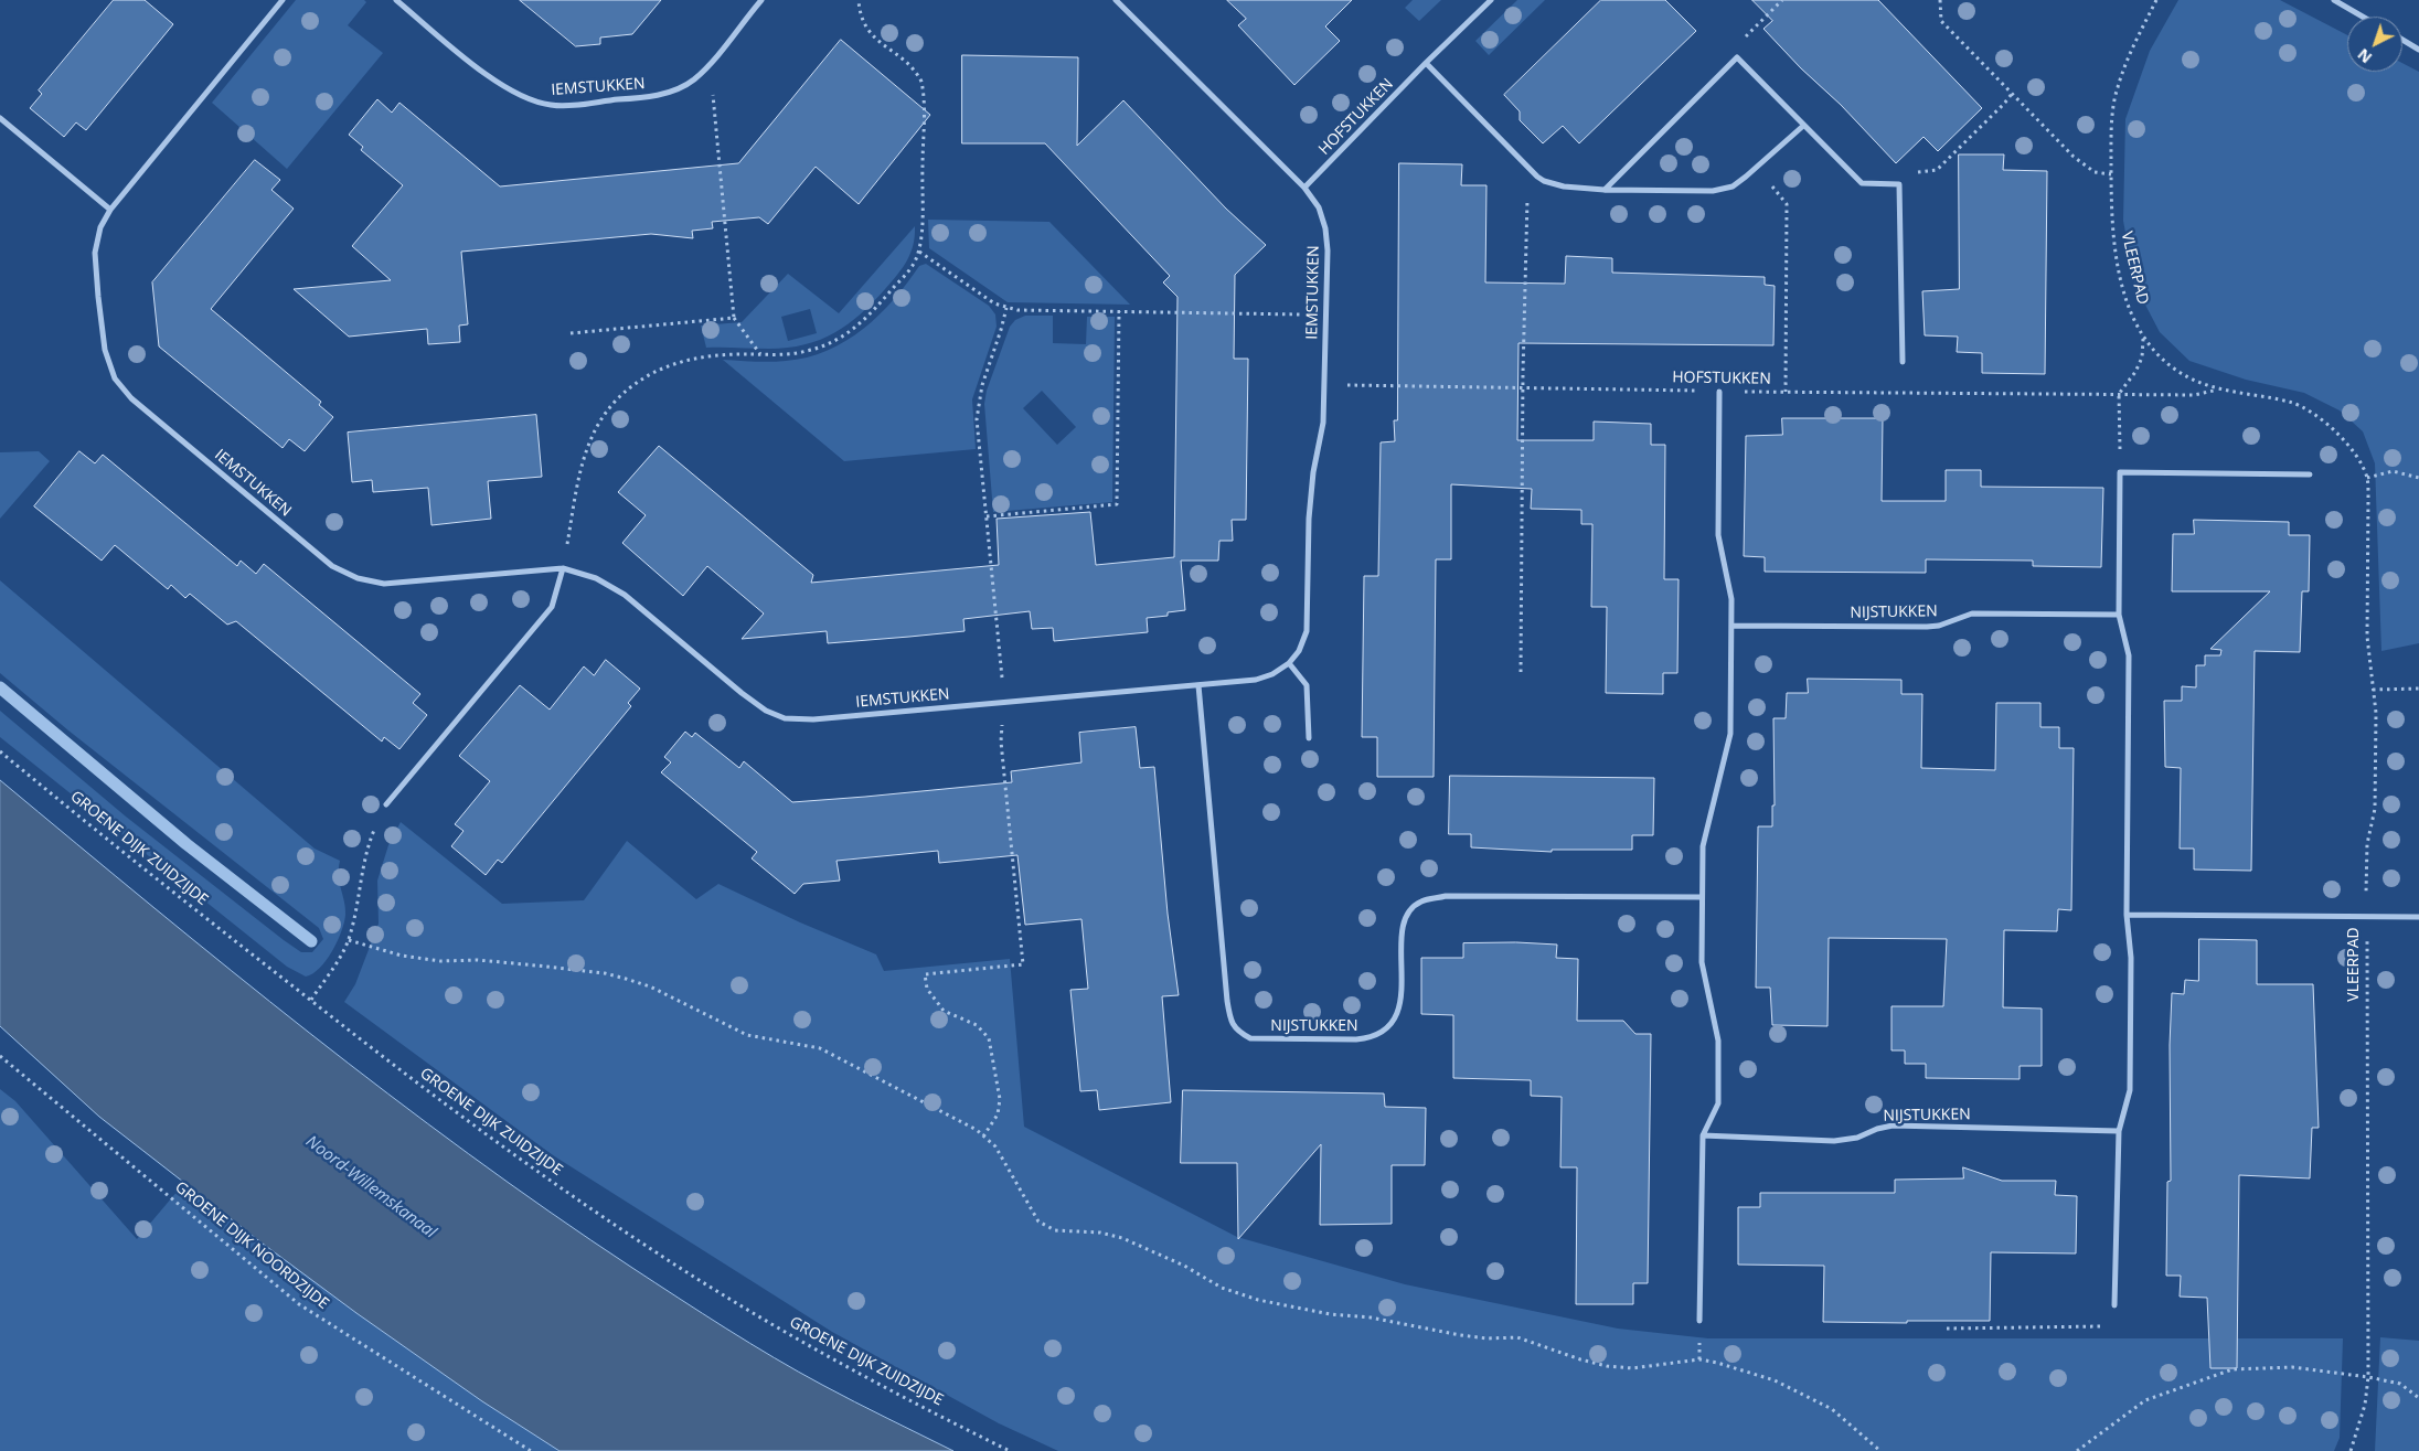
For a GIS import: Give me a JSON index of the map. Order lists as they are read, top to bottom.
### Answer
{
  "streets": {
    "street": ["IEMSTUKKEN", "HOFSTUKKEN", "NIJSTUKKEN"],
    "path": ["VLEERPAD", "GROENE DIJK ZUIDZIJDE", "GROENE DIJK NOORDZIJDE"]
  },
  "crossings": [
    ["IEMSTUKKEN", "HOFSTUKKEN"],
    ["IEMSTUKKEN", "NIJSTUKKEN"],
    ["HOFSTUKKEN", "VLEERPAD"]
  ],
  "water": ["Noord-Willemskanaal"],
  "north": "bottom left"
}
